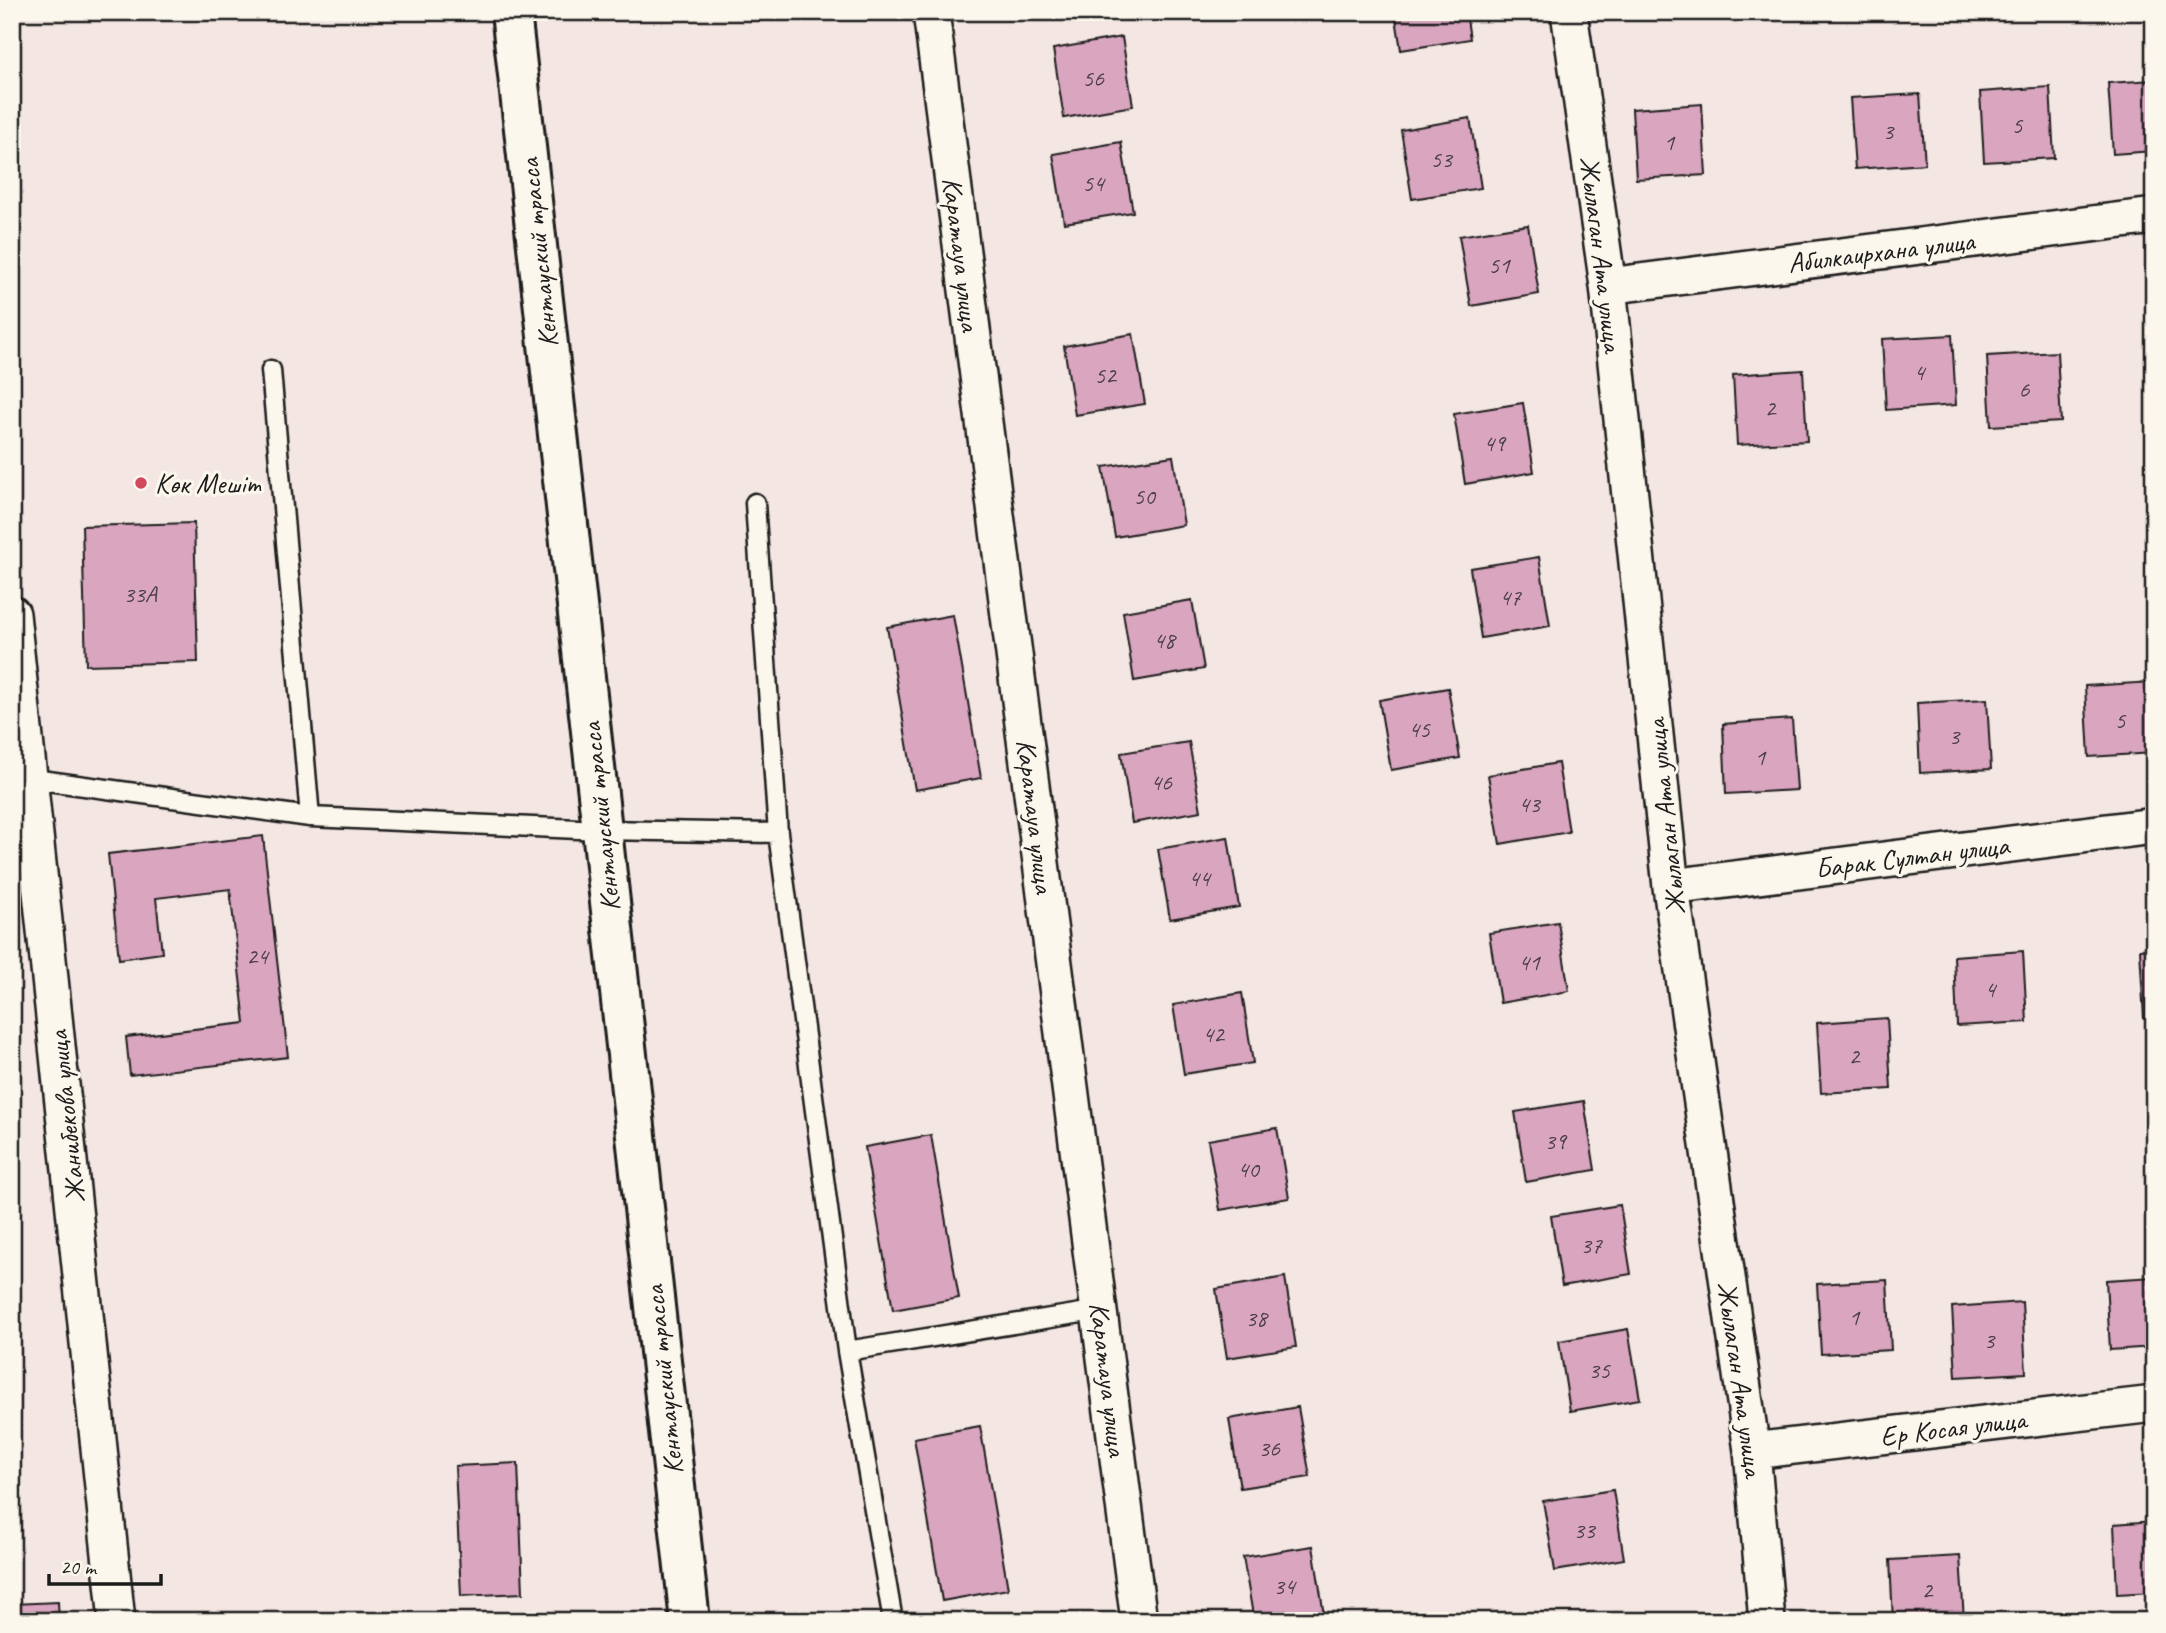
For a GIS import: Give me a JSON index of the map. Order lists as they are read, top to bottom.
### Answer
{
  "streets": {
    "main road": ["Кентауский трасса"],
    "street": [
      "Абилкаирхана улица",
      "Каратауа улица",
      "Жылаган Ата улица",
      "Барак Султан улица",
      "Жанибекова улица",
      "Ер Косая улица"
    ]
  },
  "crossings": [
    ["Абилкаирхана улица", "Жылаган Ата улица"],
    ["Жылаган Ата улица", "Барак Султан улица"],
    ["Жылаган Ата улица", "Ер Косая улица"]
  ],
  "places": ["Көк Мешіт"],
  "house_numbers": [
    "56",
    "5",
    "3",
    "1",
    "53",
    "54",
    "51",
    "4",
    "52",
    "6",
    "2",
    "49",
    "50",
    "33А",
    "47",
    "48",
    "5",
    "45",
    "3",
    "1",
    "46",
    "43",
    "44",
    "24",
    "41",
    "4",
    "42",
    "2",
    "39",
    "40",
    "37",
    "1",
    "38",
    "3",
    "35",
    "36",
    "33",
    "34",
    "2"
  ],
  "scale_bar": "20 m"
}
